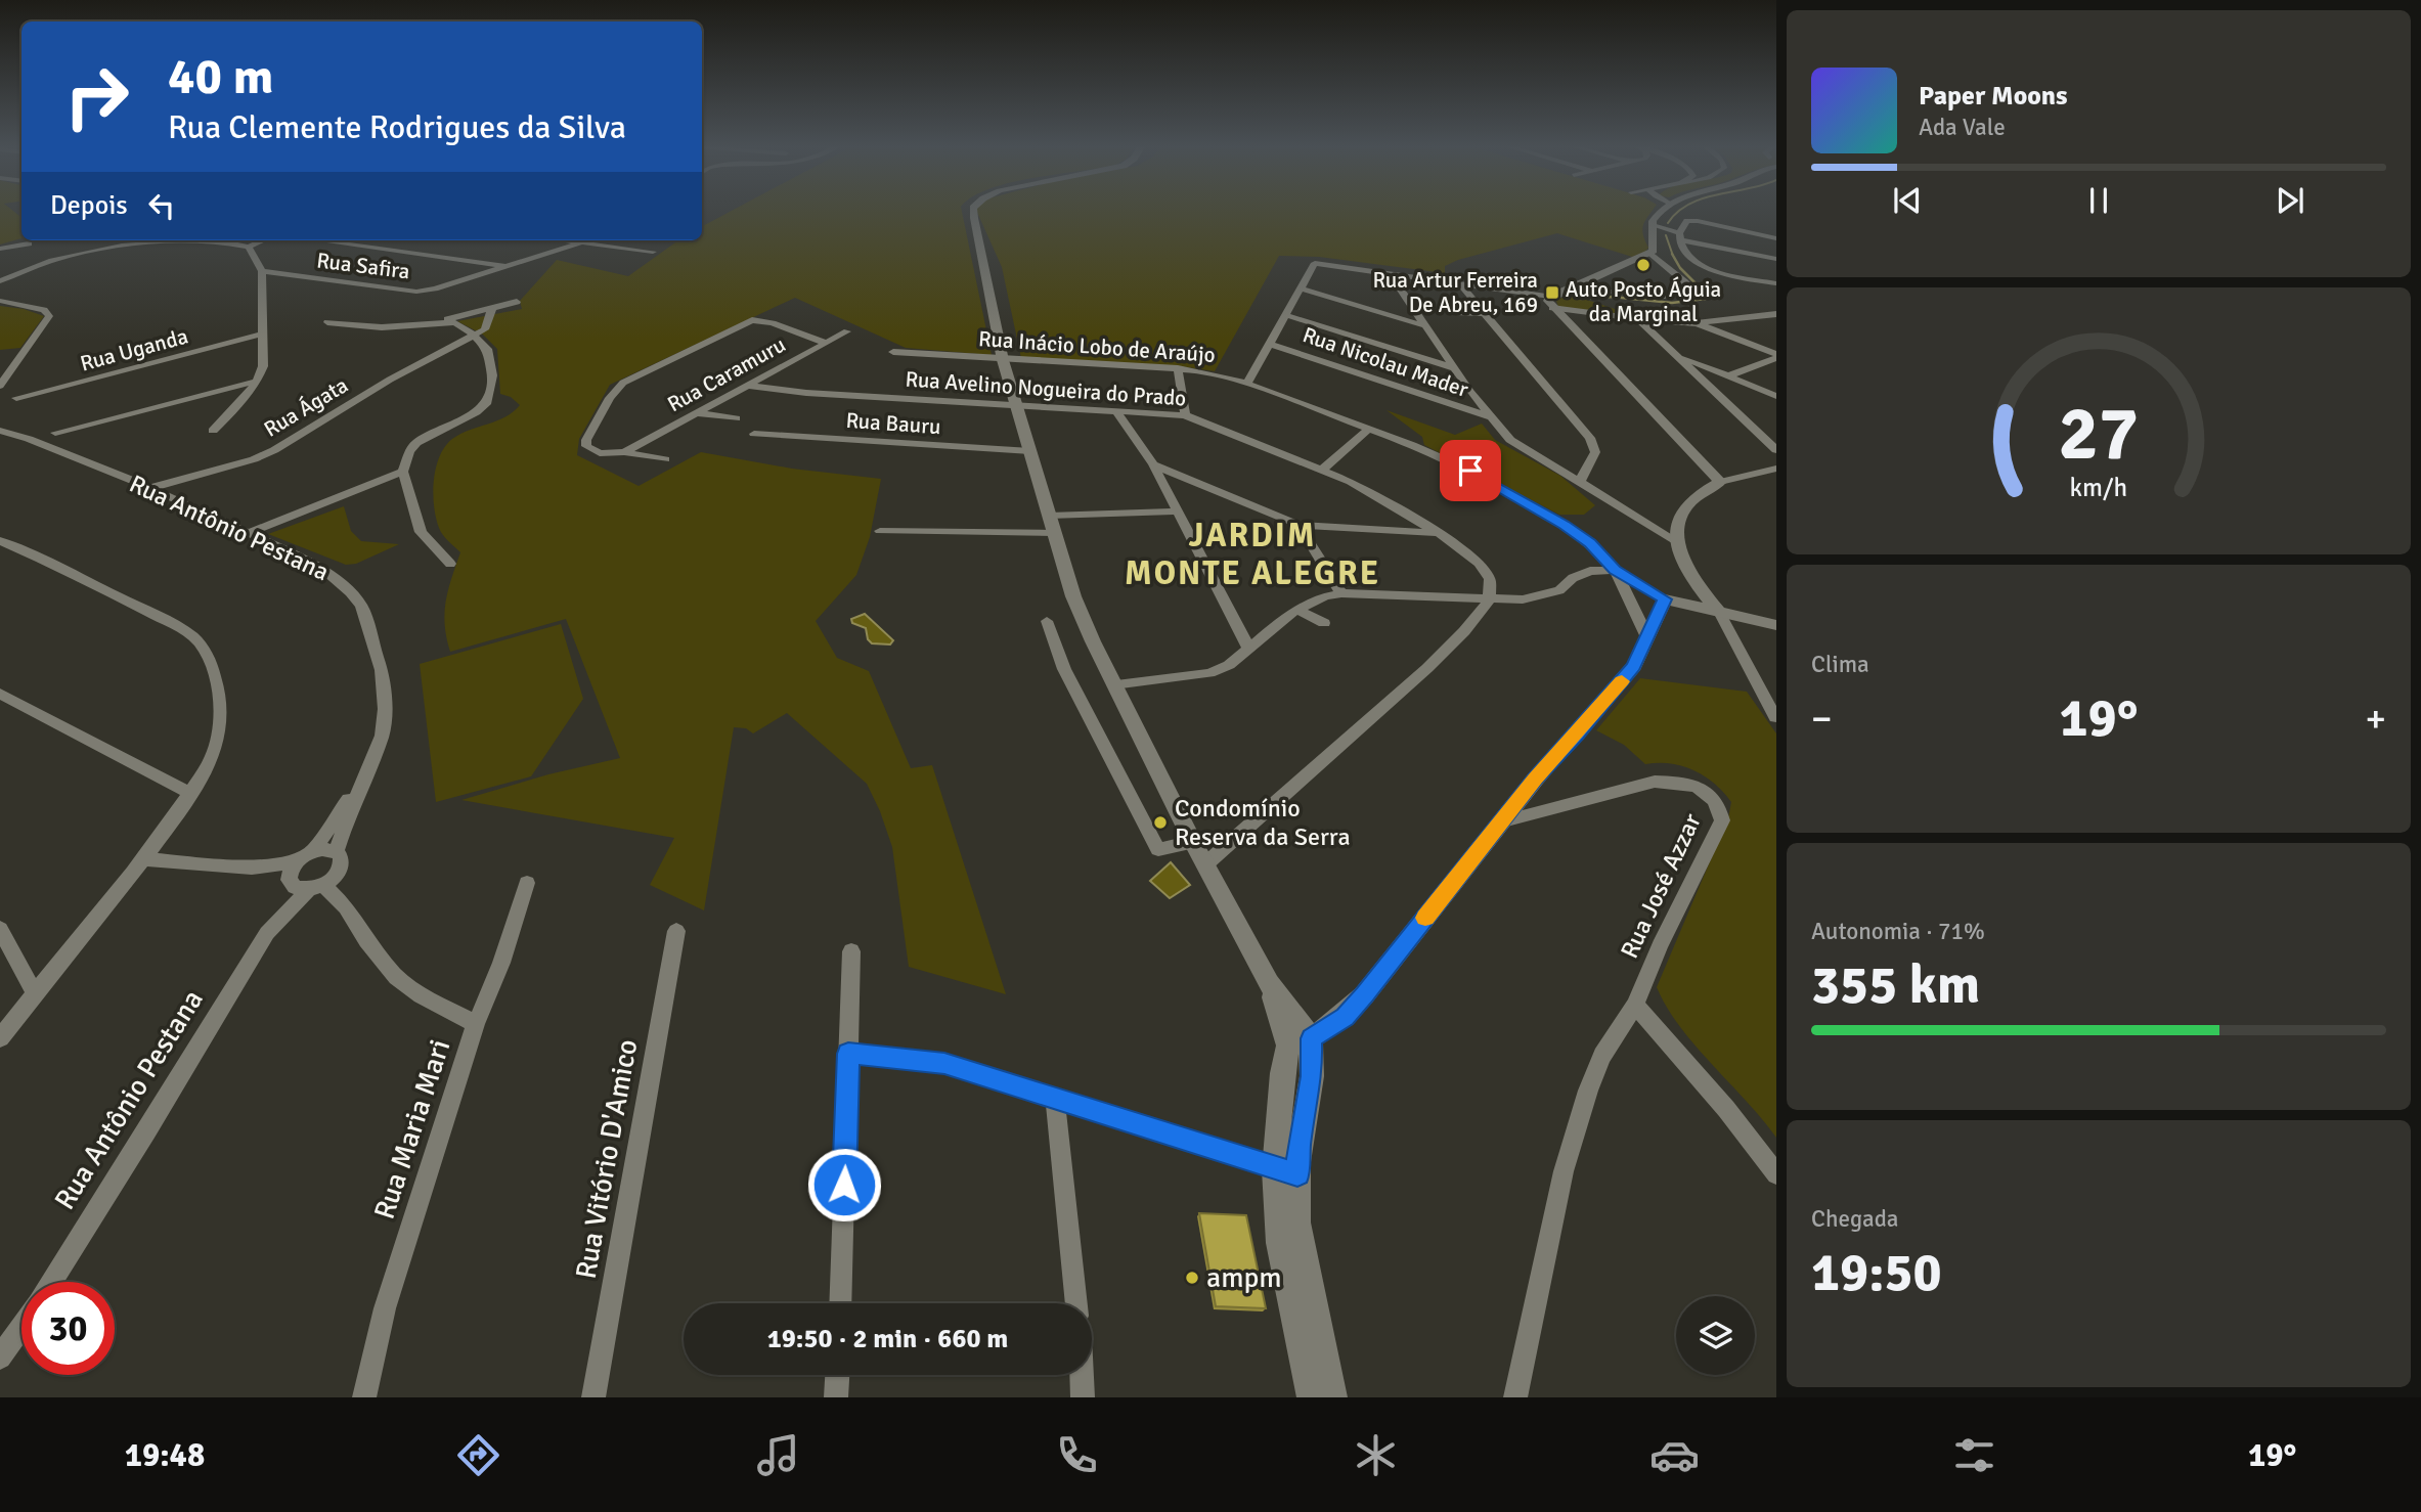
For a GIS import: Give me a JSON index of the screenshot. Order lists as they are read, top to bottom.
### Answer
{
  "streets": {
    "street": [
      "Rua Safira",
      "Rua Inácio Lobo de Araújo",
      "Rua Uganda",
      "Rua Nicolau Mader",
      "Rua Caramuru",
      "Rua Avelino Nogueira do Prado",
      "Rua Ágata",
      "Rua Bauru",
      "Rua Antônio Pestana",
      "Rua José Azzar",
      "Rua Maria Mari",
      "Rua Vitório D'Amico"
    ]
  },
  "crossings": [
    ["Rua Caramuru", "Rua Avelino Nogueira do Prado"],
    ["Rua Ágata", "Rua Antônio Pestana"]
  ],
  "districts": ["JARDIM MONTE ALEGRE"],
  "places": {
    "other": ["Auto Posto Águia da Marginal", "Condomínio Reserva da Serra", "ampm"],
    "transit": ["Rua Artur Ferreira De Abreu, 169"]
  },
  "page": {
    "turn": ["40 m", "Rua Clemente Rodrigues da Silva"],
    "song": ["Paper Moons", "Ada Vale"],
    "then": "Depois",
    "tile": [
      "Clima",
      ["Autonomia · 71%", "355 km"],
      ["Chegada", "19:50"]
    ],
    "heat": ["−", "19°", "+"],
    "limit": "30",
    "trip": "19:50 · 2 min · 660 m",
    "tabs": ["19:48", "19°"],
    "gauge": ["27", "km/h"]
  }
}
